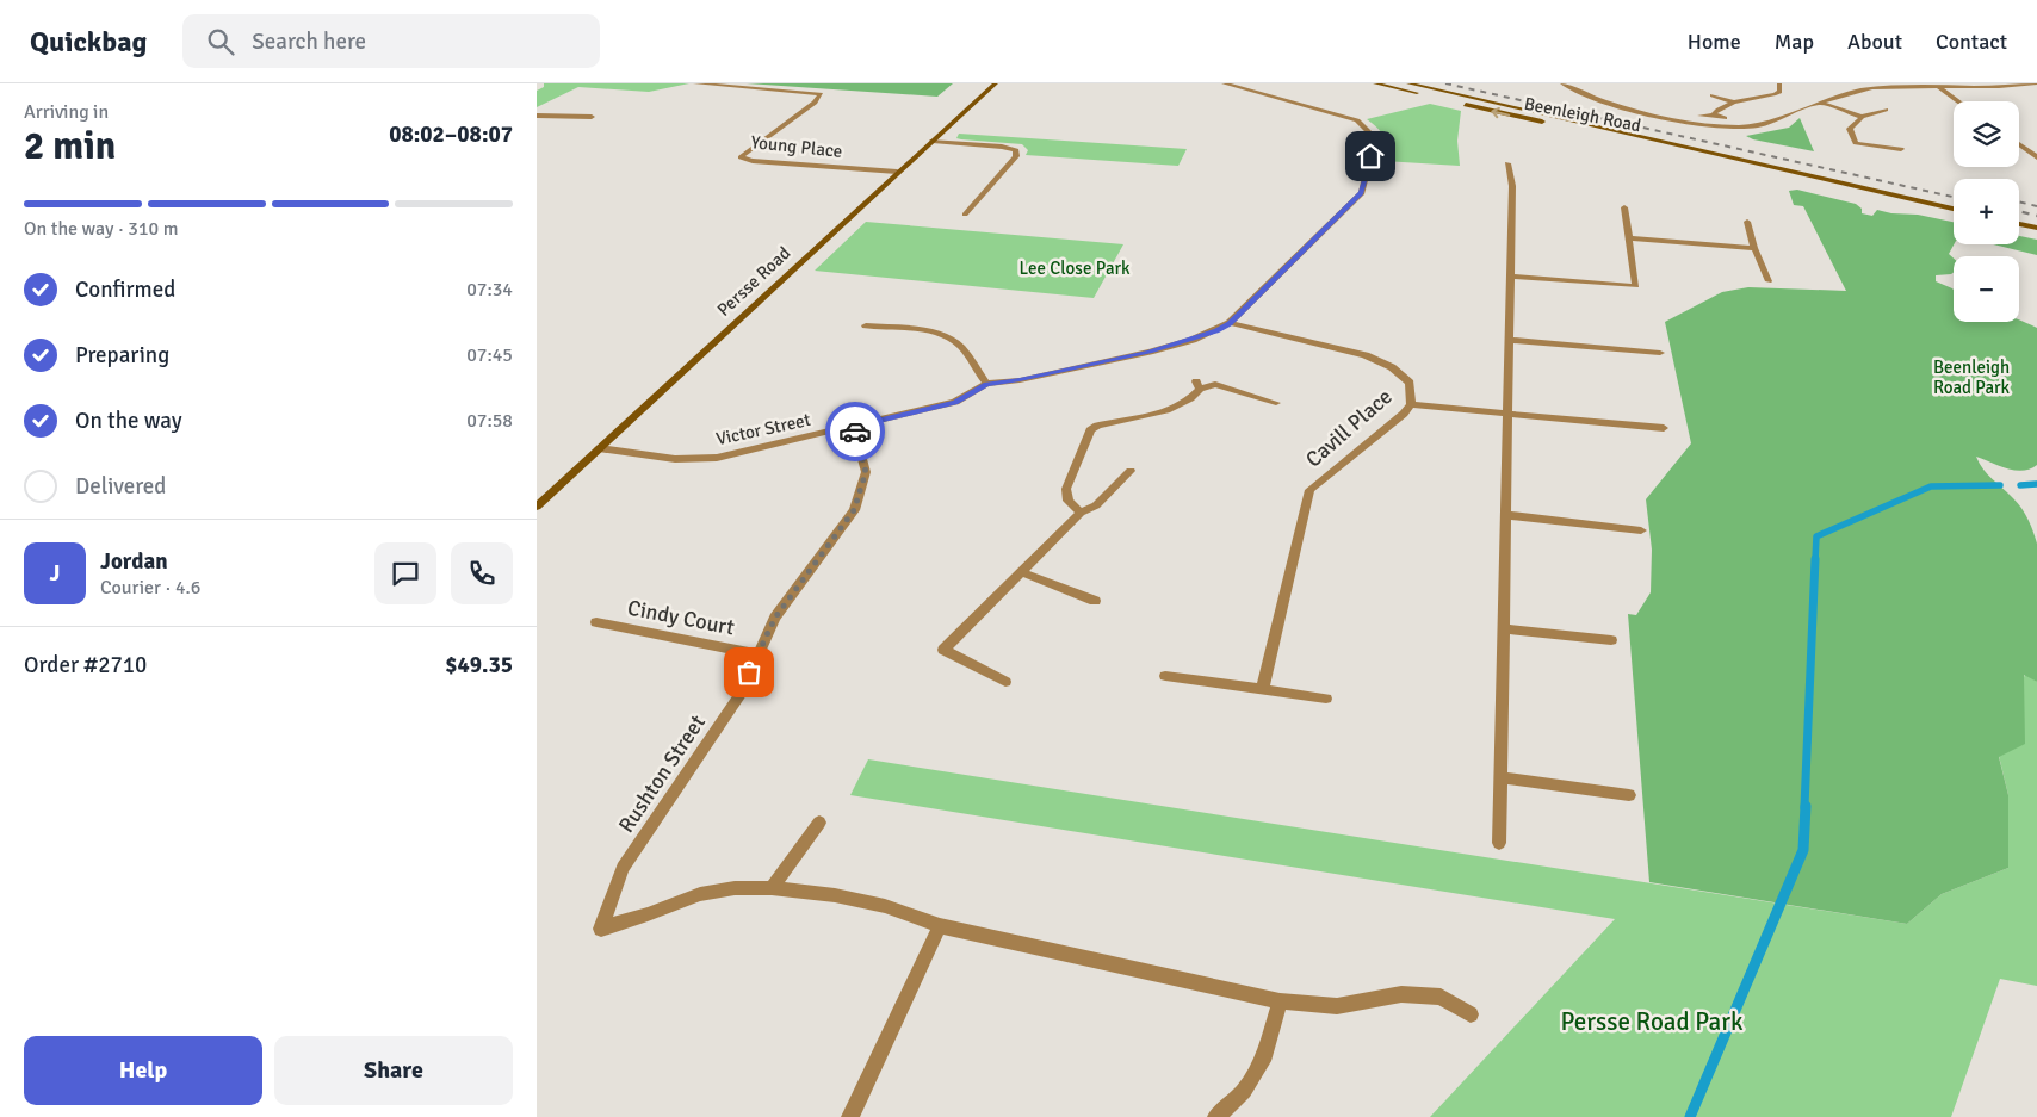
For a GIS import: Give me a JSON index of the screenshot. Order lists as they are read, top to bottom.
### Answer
{
  "streets": {
    "main road": ["Beenleigh Road", "Persse Road"],
    "street": [
      "Young Place",
      "Cavill Place",
      "Victor Street",
      "Cindy Court",
      "Rushton Street"
    ]
  },
  "crossings": [
    ["Young Place", "Persse Road"],
    ["Persse Road", "Victor Street"],
    ["Cavill Place", "Victor Street"],
    ["Victor Street", "Rushton Street"],
    ["Cindy Court", "Rushton Street"]
  ],
  "parks": ["Lee Close Park", "Beenleigh Road Park", "Persse Road Park"],
  "page": {
    "header": "Quickbag",
    "search": "Search here",
    "nav": [
      "Home",
      "Map",
      "About",
      "Contact"
    ],
    "heading": ["2 min", "Arriving in", "08:02–08:07"],
    "panel": [
      "Jordan",
      "Courier · 4.6",
      "Order #2710",
      "$49.35"
    ],
    "map_buttons": ["+", "−"],
    "bar": "On the way · 310 m",
    "list": [
      ["Confirmed", "07:34"],
      ["Preparing", "07:45"],
      ["On the way", "07:58"],
      "Delivered"
    ],
    "round": "J",
    "buttons": ["Help", "Share"]
  }
}
